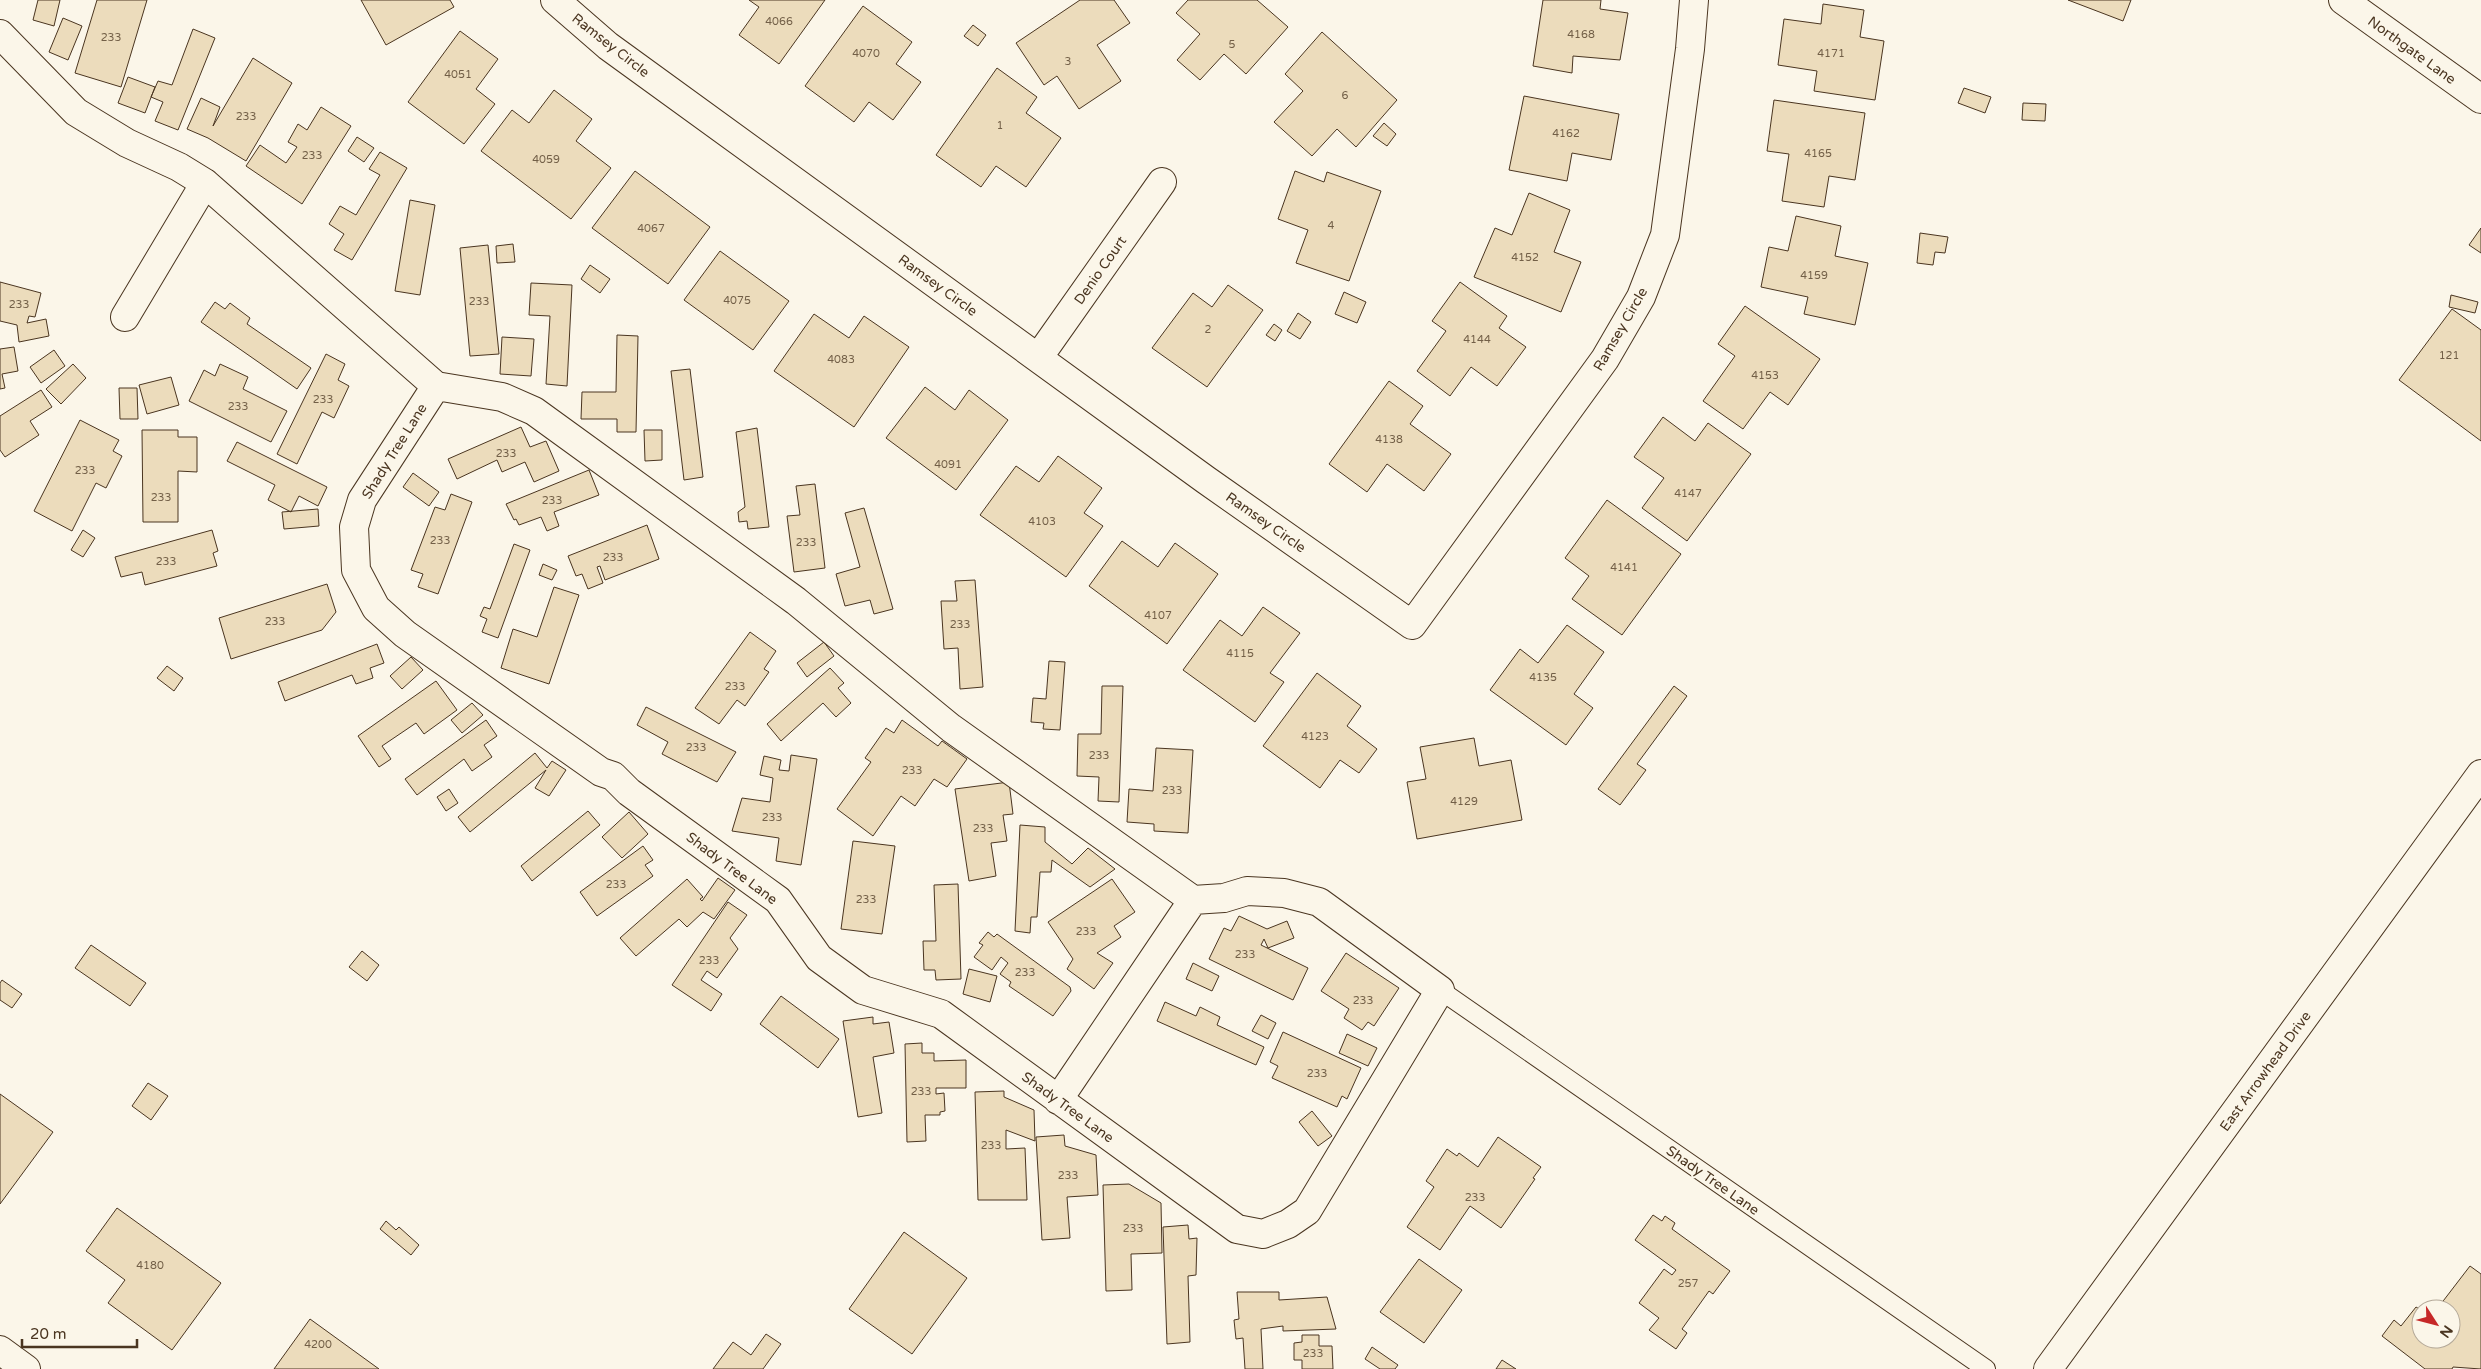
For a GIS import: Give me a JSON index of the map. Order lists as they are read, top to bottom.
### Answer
{
  "streets": {
    "street": [
      "Ramsey Circle",
      "Northgate Lane",
      "Denio Court",
      "Shady Tree Lane",
      "East Arrowhead Drive"
    ]
  },
  "crossings": [
    ["Ramsey Circle", "Denio Court"]
  ],
  "house_numbers": [
    "4066",
    "4168",
    "233",
    "5",
    "4070",
    "4171",
    "3",
    "4051",
    "6",
    "233",
    "1",
    "4162",
    "4165",
    "233",
    "4059",
    "4",
    "4067",
    "4152",
    "4159",
    "4075",
    "233",
    "233",
    "2",
    "4144",
    "121",
    "4083",
    "4153",
    "233",
    "233",
    "4138",
    "233",
    "4091",
    "233",
    "4147",
    "233",
    "233",
    "4103",
    "233",
    "233",
    "233",
    "233",
    "4141",
    "4107",
    "233",
    "233",
    "4115",
    "4135",
    "233",
    "4123",
    "233",
    "233",
    "233",
    "233",
    "4129",
    "233",
    "233",
    "233",
    "233",
    "233",
    "233",
    "233",
    "233",
    "233",
    "233",
    "233",
    "233",
    "233",
    "233",
    "233",
    "4180",
    "257",
    "4200",
    "233"
  ],
  "scale_bar": "20 m",
  "north": "bottom right"
}
